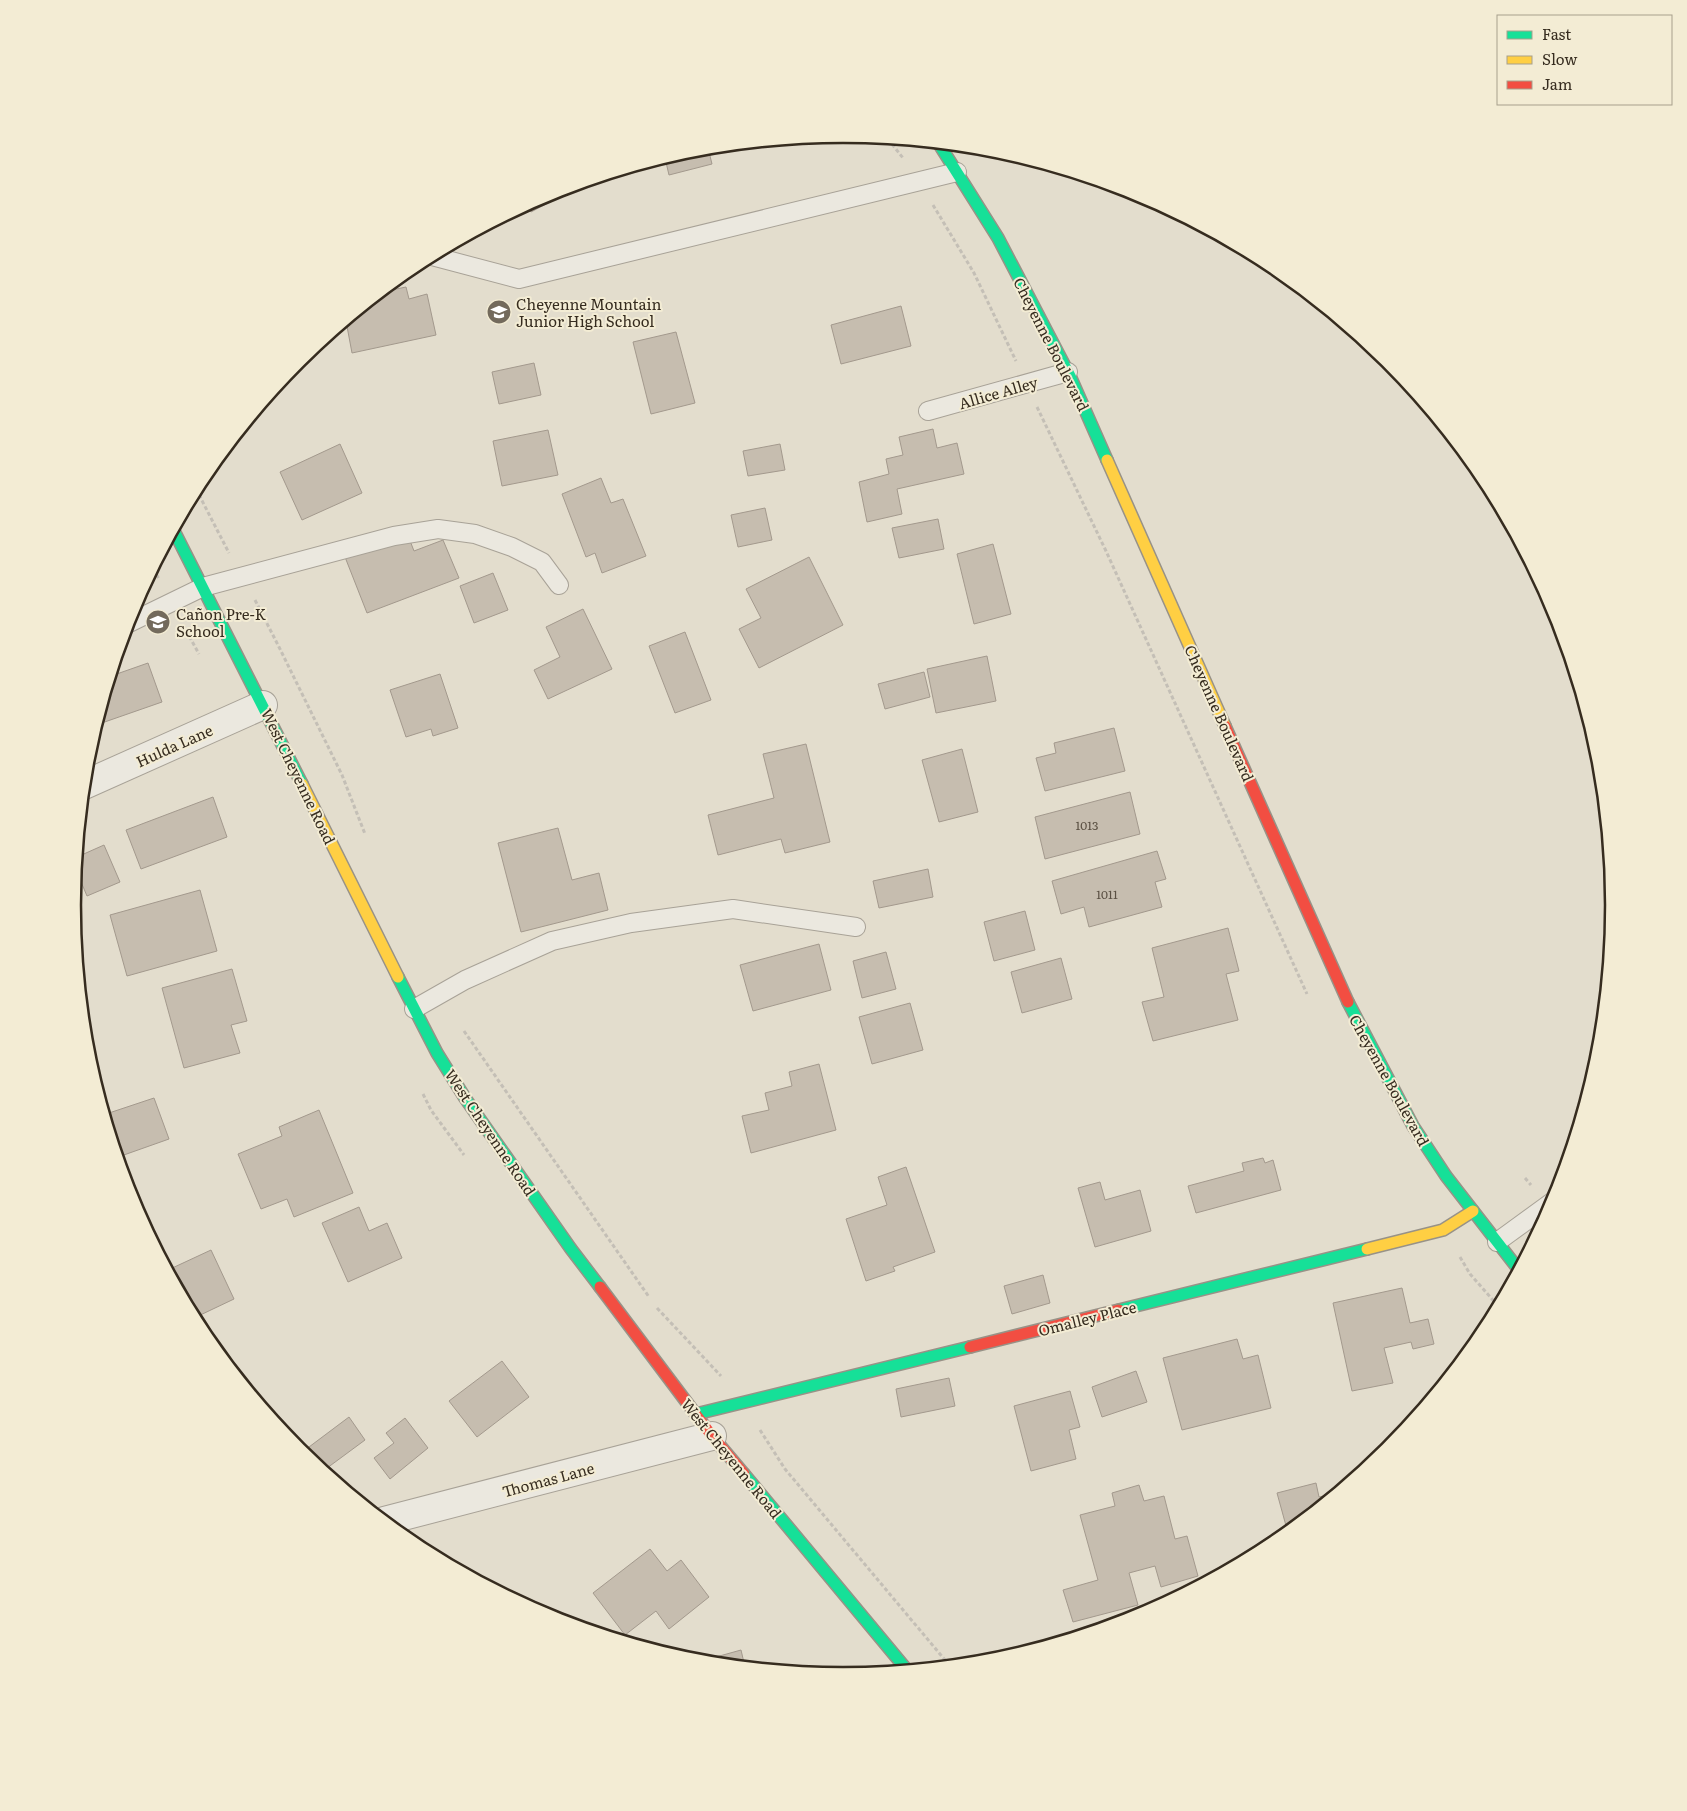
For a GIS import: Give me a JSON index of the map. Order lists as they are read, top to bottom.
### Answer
{
  "streets": {
    "main road": ["Cheyenne Boulevard", "West Cheyenne Road", "Omalley Place"],
    "street": ["Hulda Lane", "Thomas Lane"],
    "lane": ["Allice Alley"]
  },
  "crossings": [
    ["Cheyenne Boulevard", "Allice Alley"],
    ["Cheyenne Boulevard", "Omalley Place"],
    ["Hulda Lane", "West Cheyenne Road"],
    ["West Cheyenne Road", "Omalley Place"],
    ["West Cheyenne Road", "Thomas Lane"]
  ],
  "places": {
    "school or university": ["Cheyenne Mountain Junior High School", "Cañon Pre-K School"]
  },
  "house_numbers": ["1013", "1011"],
  "legend": ["Fast", "Slow", "Jam"]
}
